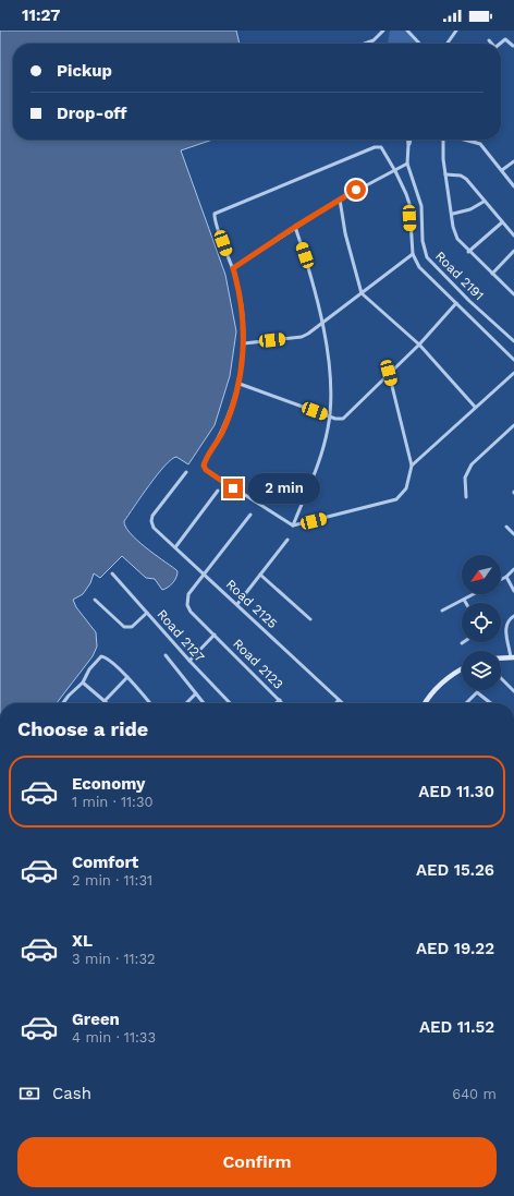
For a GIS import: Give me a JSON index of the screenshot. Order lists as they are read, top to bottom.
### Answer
{
  "streets": {
    "street": [
      "Road 2191",
      "Road 2125",
      "Road 2127",
      "Road 2123"
    ]
  },
  "crossings": [
    ["Road 2125", "Road 2123"]
  ],
  "north": "bottom left",
  "page": {
    "status": "11:27",
    "banner": ["Pickup", "Drop-off"],
    "bubble": "2 min",
    "heading": "Choose a ride",
    "list": [
      {
        "name": "Economy",
        "note": "1 min · 11:30",
        "value": "AED 11.30"
      },
      {
        "name": "Comfort",
        "note": "2 min · 11:31",
        "value": "AED 15.26"
      },
      {
        "name": "XL",
        "note": "3 min · 11:32",
        "value": "AED 19.22"
      },
      {
        "name": "Green",
        "note": "4 min · 11:33",
        "value": "AED 11.52"
      }
    ],
    "pay": ["Cash", "640 m"],
    "buttons": "Confirm"
  }
}
